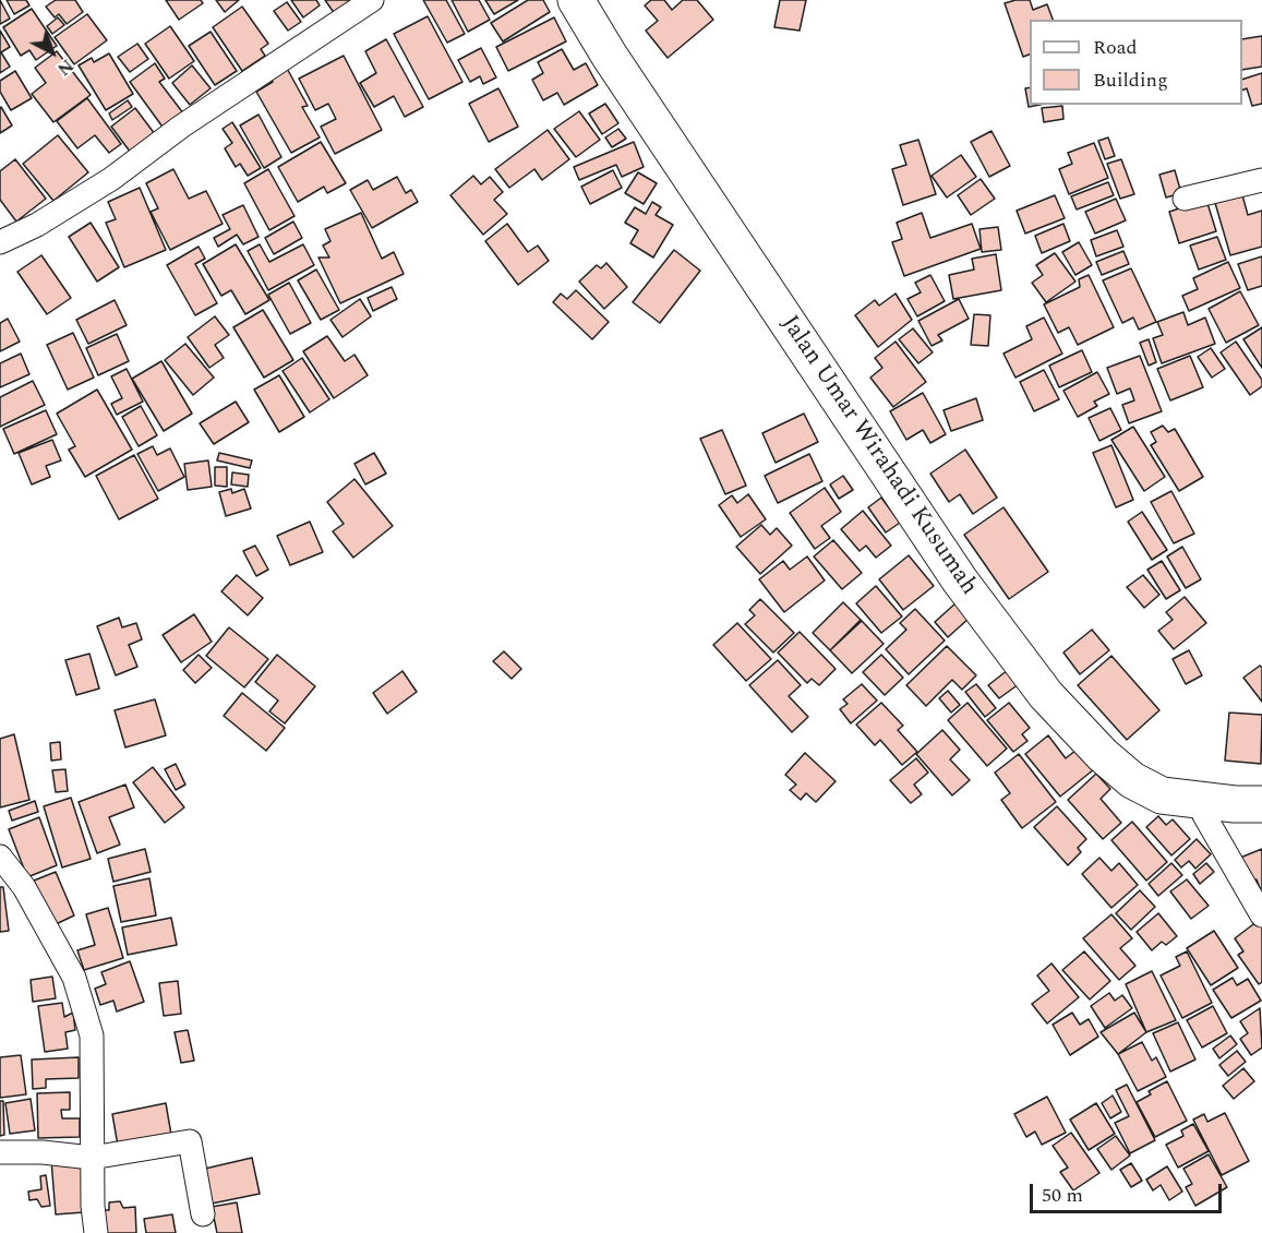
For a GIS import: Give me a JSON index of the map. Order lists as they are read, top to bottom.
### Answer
{
  "streets": {
    "main road": ["Jalan Umar Wirahadi Kusumah"]
  },
  "legend": ["Road", "Building"],
  "scale_bar": "50 m",
  "north": "bottom right"
}
